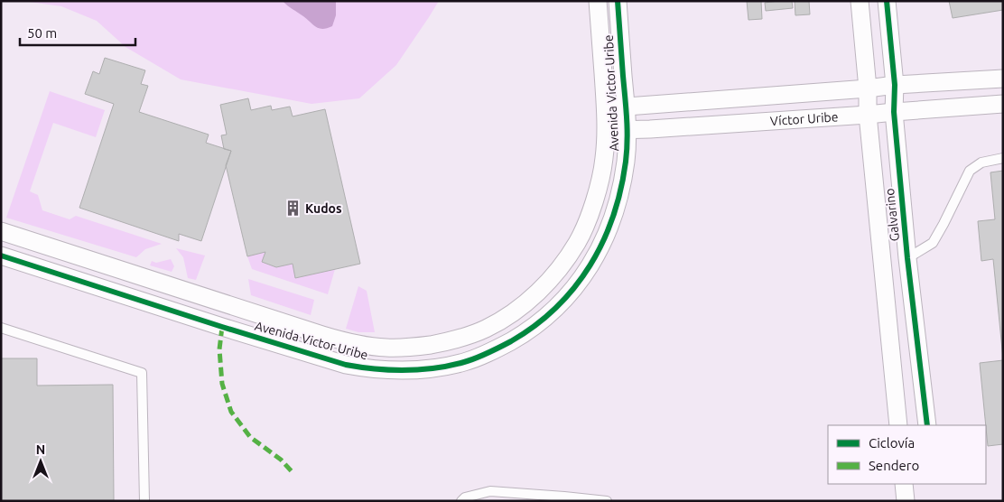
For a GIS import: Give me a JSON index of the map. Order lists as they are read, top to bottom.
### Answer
{
  "streets": {
    "street": ["Avenida Victor Uribe", "Víctor Uribe", "Galvarino"]
  },
  "crossings": [
    ["Avenida Victor Uribe", "Víctor Uribe"],
    ["Víctor Uribe", "Galvarino"]
  ],
  "places": {
    "building": ["Kudos"]
  },
  "legend": ["Ciclovía", "Sendero"],
  "scale_bar": "50 m",
  "north": "top"
}
